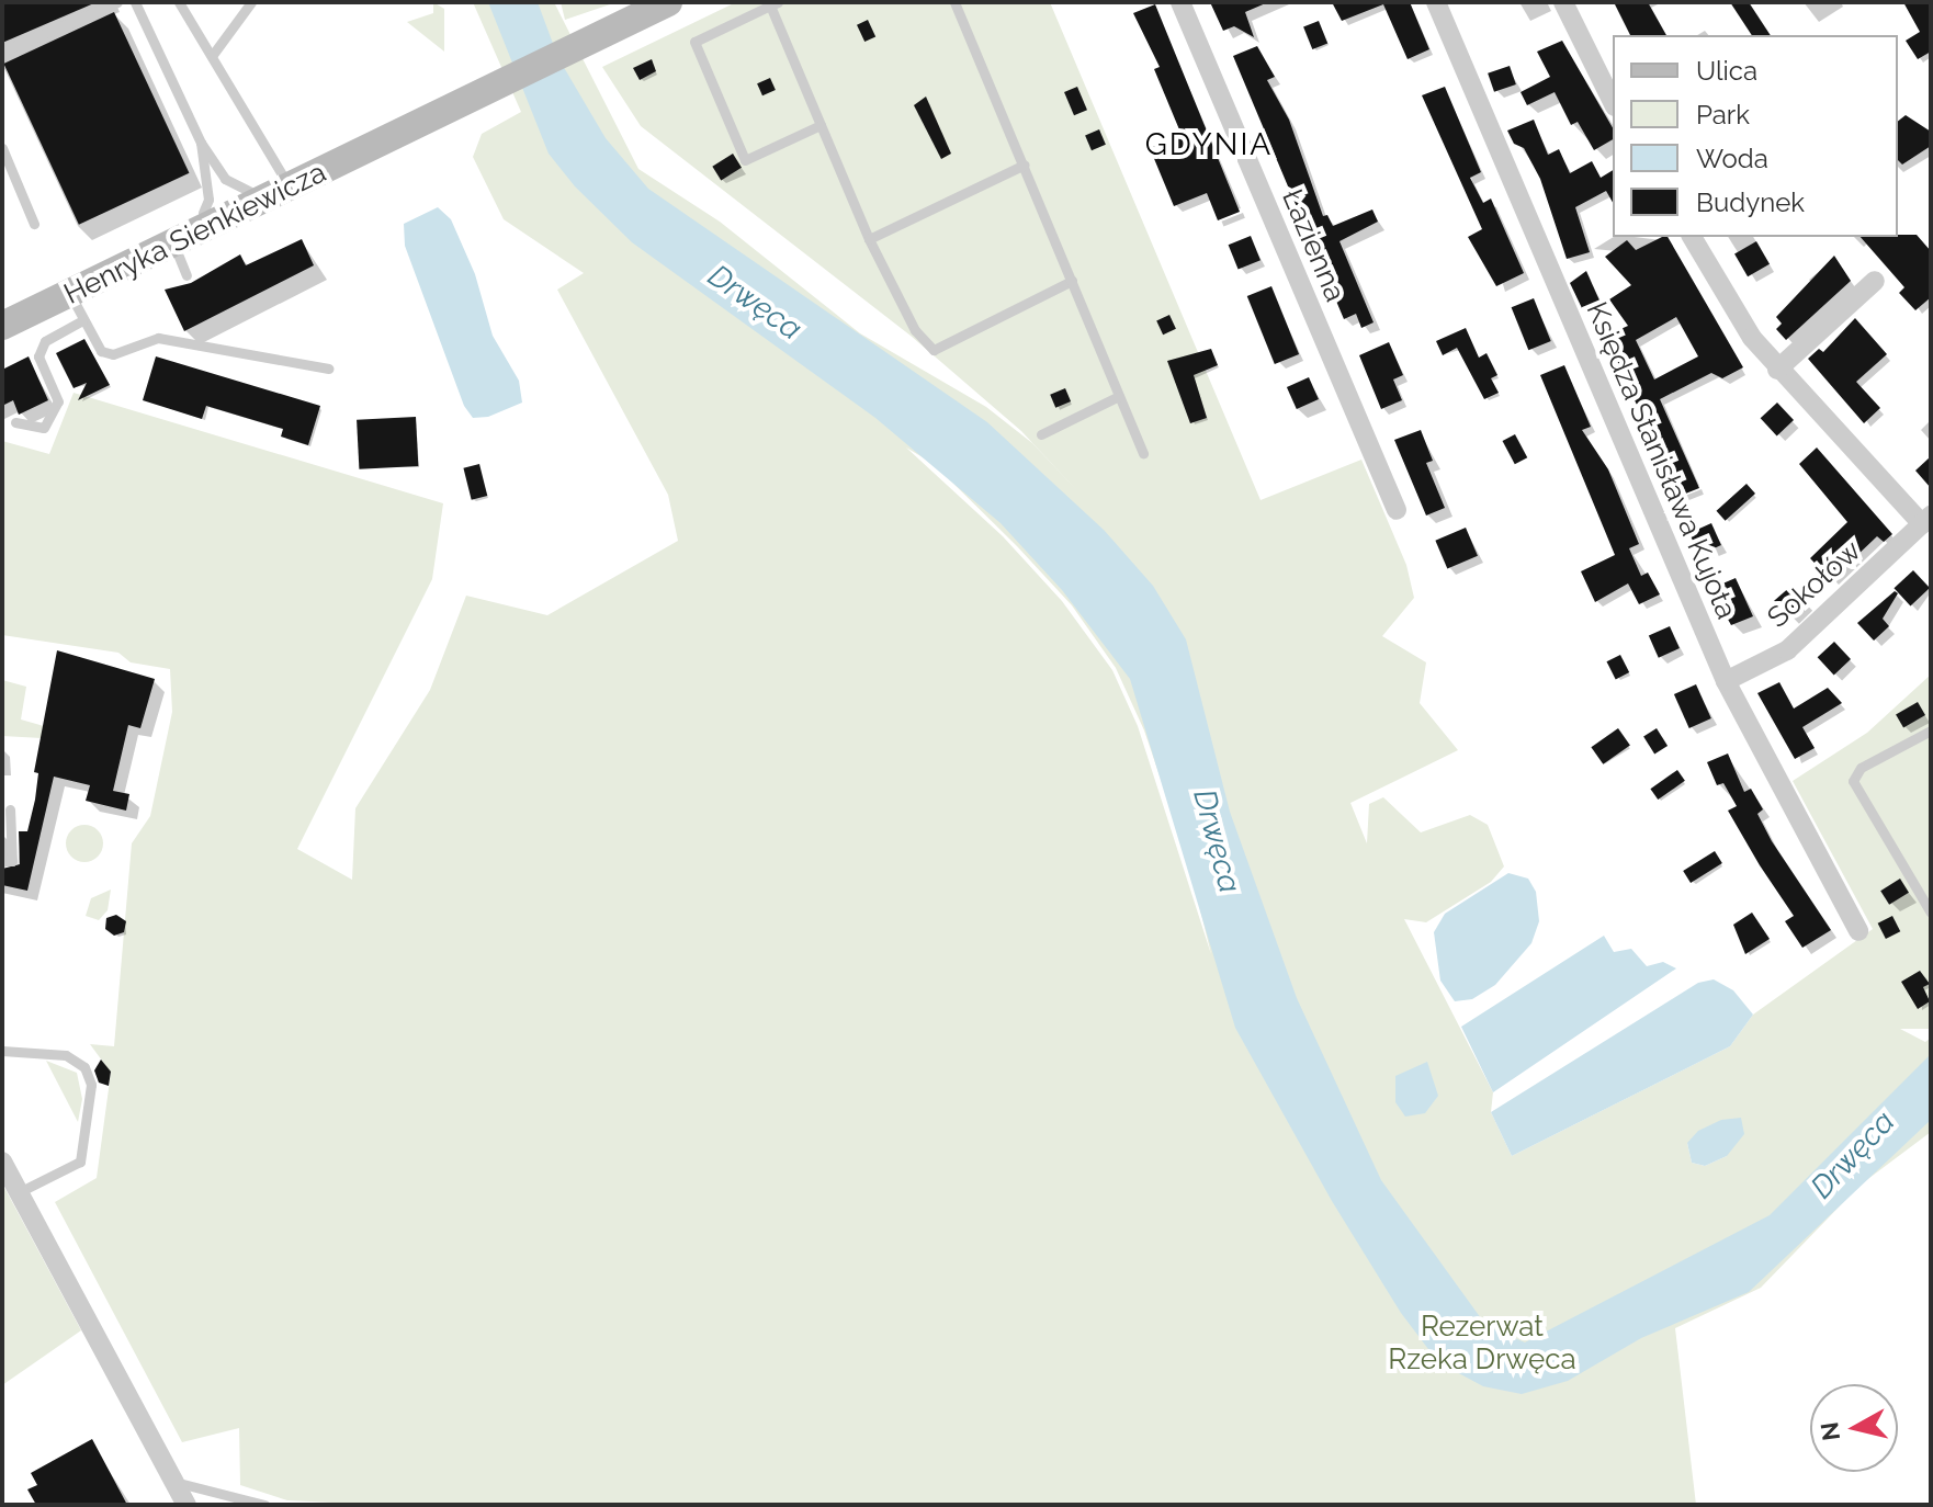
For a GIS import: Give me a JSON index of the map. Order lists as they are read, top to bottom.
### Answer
{
  "streets": {
    "main road": ["Henryka Sienkiewicza"],
    "street": ["Łazienna", "Księdza Stanisława Kujota", "Sokołów"]
  },
  "crossings": [
    ["Księdza Stanisława Kujota", "Sokołów"]
  ],
  "districts": ["GDYNIA"],
  "water": ["Drwęca"],
  "parks": ["Rezerwat Rzeka Drwęca"],
  "legend": [
    "Ulica",
    "Park",
    "Woda",
    "Budynek"
  ],
  "north": "left"
}
